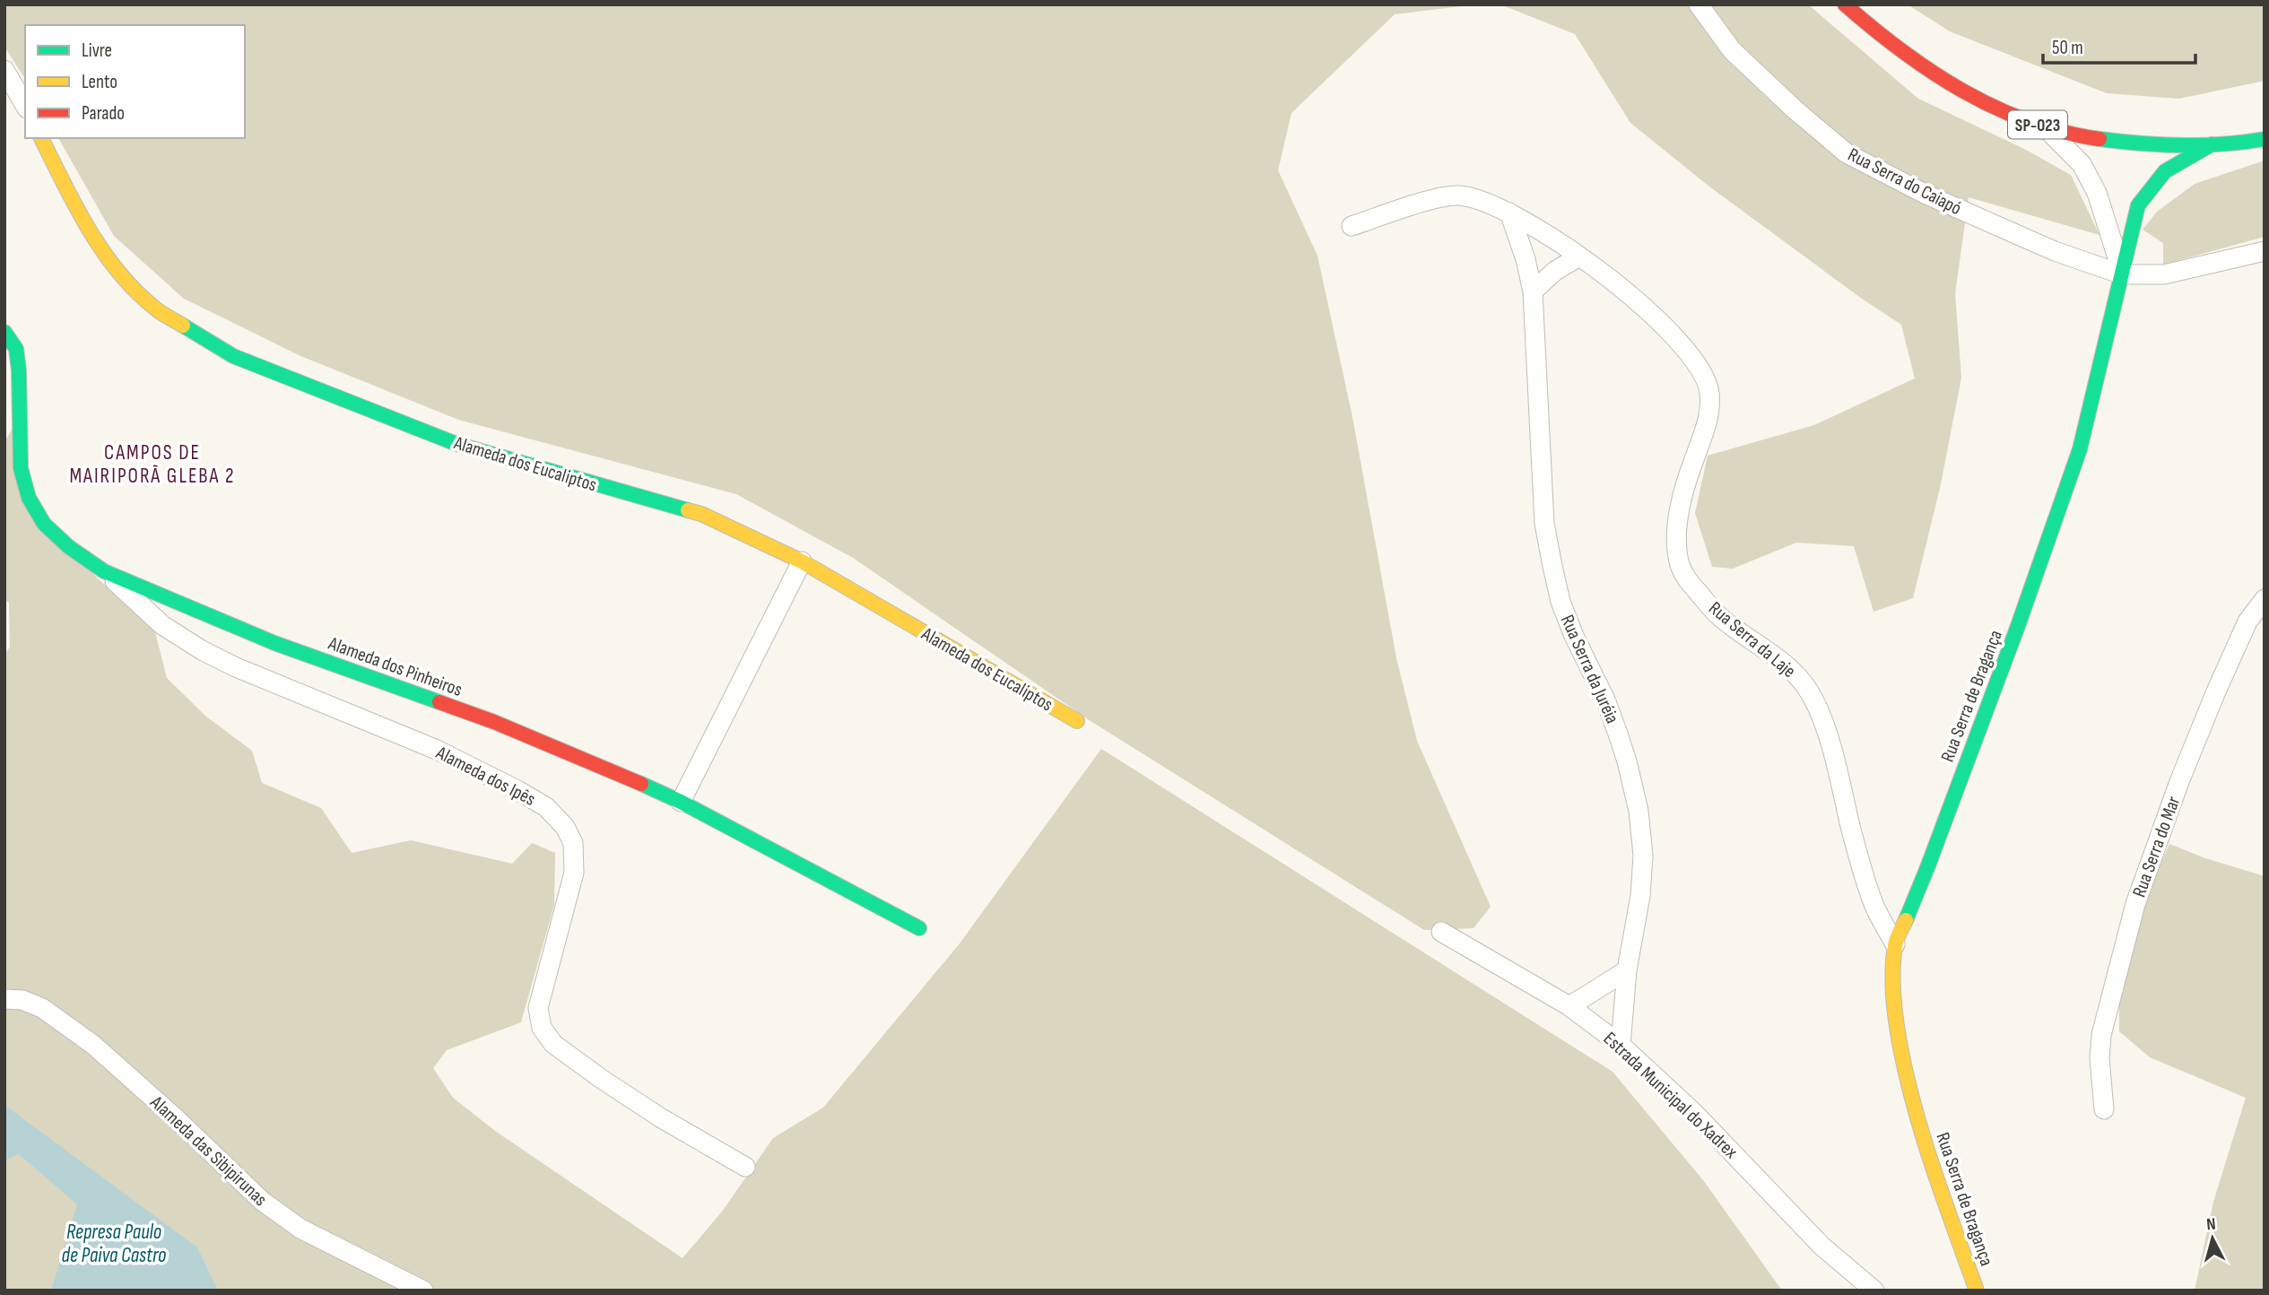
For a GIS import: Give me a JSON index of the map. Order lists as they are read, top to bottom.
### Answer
{
  "streets": {
    "street": [
      "SP-023",
      "Rua Serra do Caiapó",
      "Alameda dos Eucaliptos",
      "Rua Serra da Laje",
      "Alameda dos Pinheiros",
      "Rua Serra da Juréia",
      "Rua Serra de Bragança",
      "Alameda dos Ipês",
      "Rua Serra do Mar",
      "Estrada Municipal do Xadrex",
      "Alameda das Sibipirunas"
    ]
  },
  "crossings": [
    ["SP-023", "Rua Serra de Bragança"],
    ["Rua Serra do Caiapó", "Rua Serra de Bragança"],
    ["Rua Serra da Laje", "Rua Serra da Juréia"],
    ["Rua Serra da Laje", "Rua Serra de Bragança"],
    ["Alameda dos Pinheiros", "Alameda dos Ipês"],
    ["Rua Serra da Juréia", "Estrada Municipal do Xadrex"]
  ],
  "districts": ["CAMPOS DE MAIRIPORÃ GLEBA 2"],
  "water": ["Represa Paulo de Paiva Castro"],
  "legend": ["Livre", "Lento", "Parado"],
  "scale_bar": "50 m",
  "north": "top"
}
